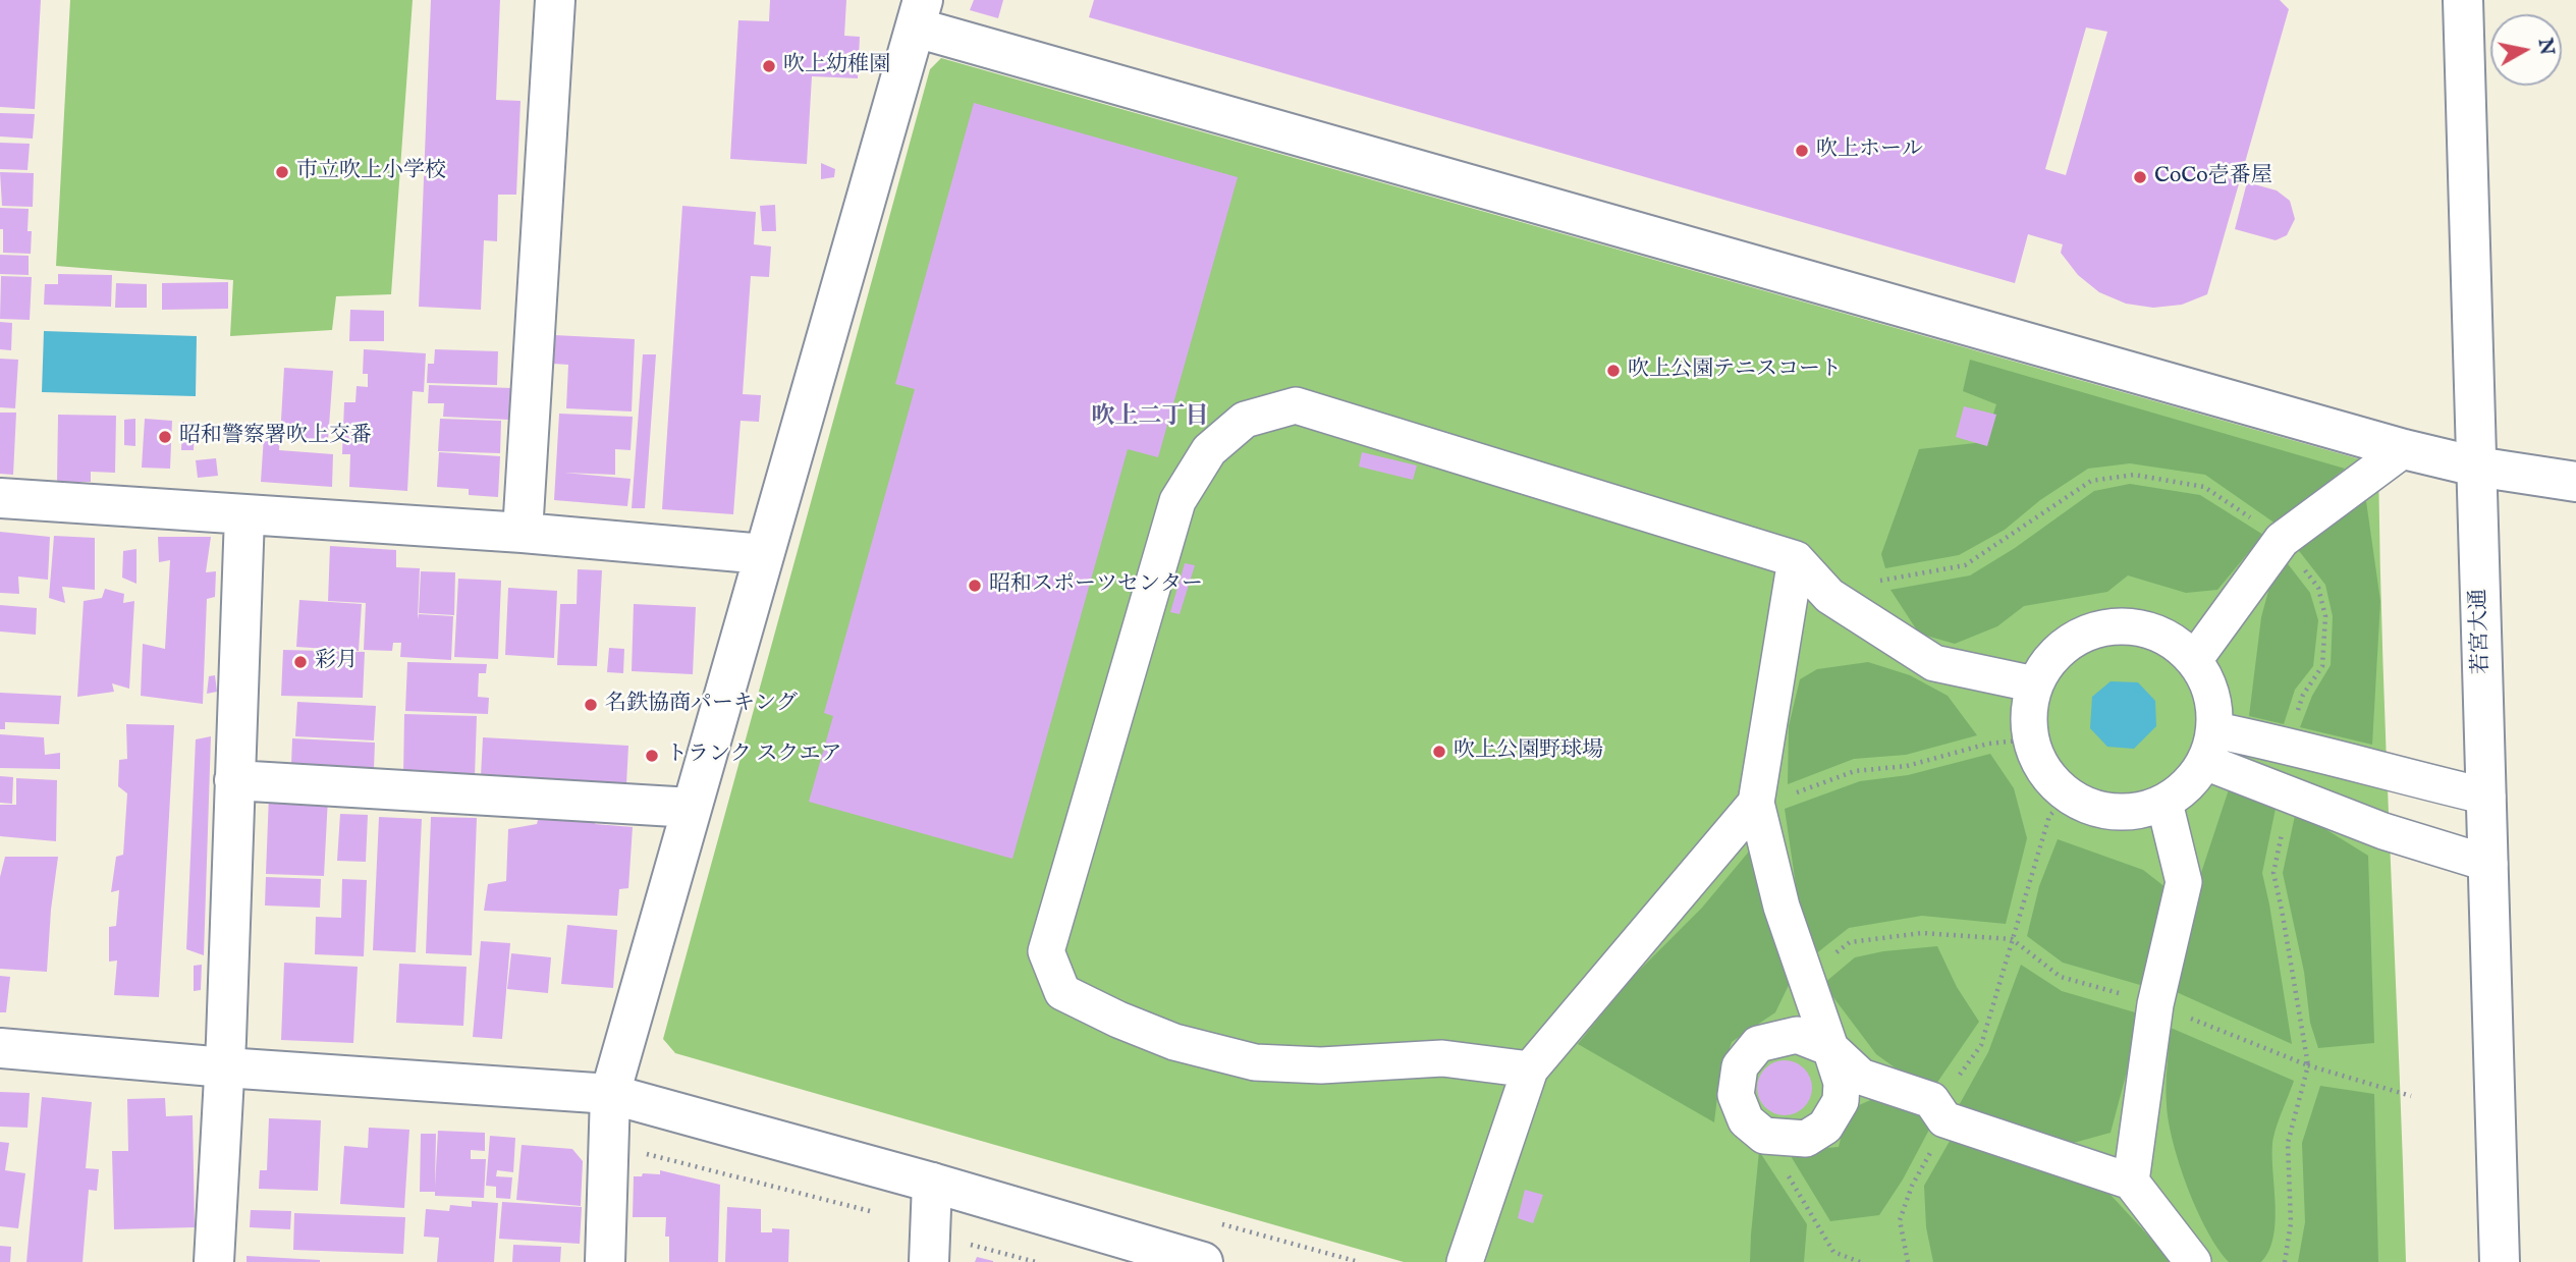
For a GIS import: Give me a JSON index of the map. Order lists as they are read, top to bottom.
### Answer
{
  "streets": {
    "street": ["若宮大通"]
  },
  "districts": ["吹上二丁目"],
  "places": [
    "吹上幼稚園",
    "吹上ホール",
    "市立吹上小学校",
    "CoCo壱番屋",
    "吹上公園テニスコート",
    "昭和警察署吹上交番",
    "昭和スポーツセンター",
    "彩月",
    "名鉄協商パーキング",
    "吹上公園野球場",
    "トランク スクエア"
  ],
  "north": "right"
}
